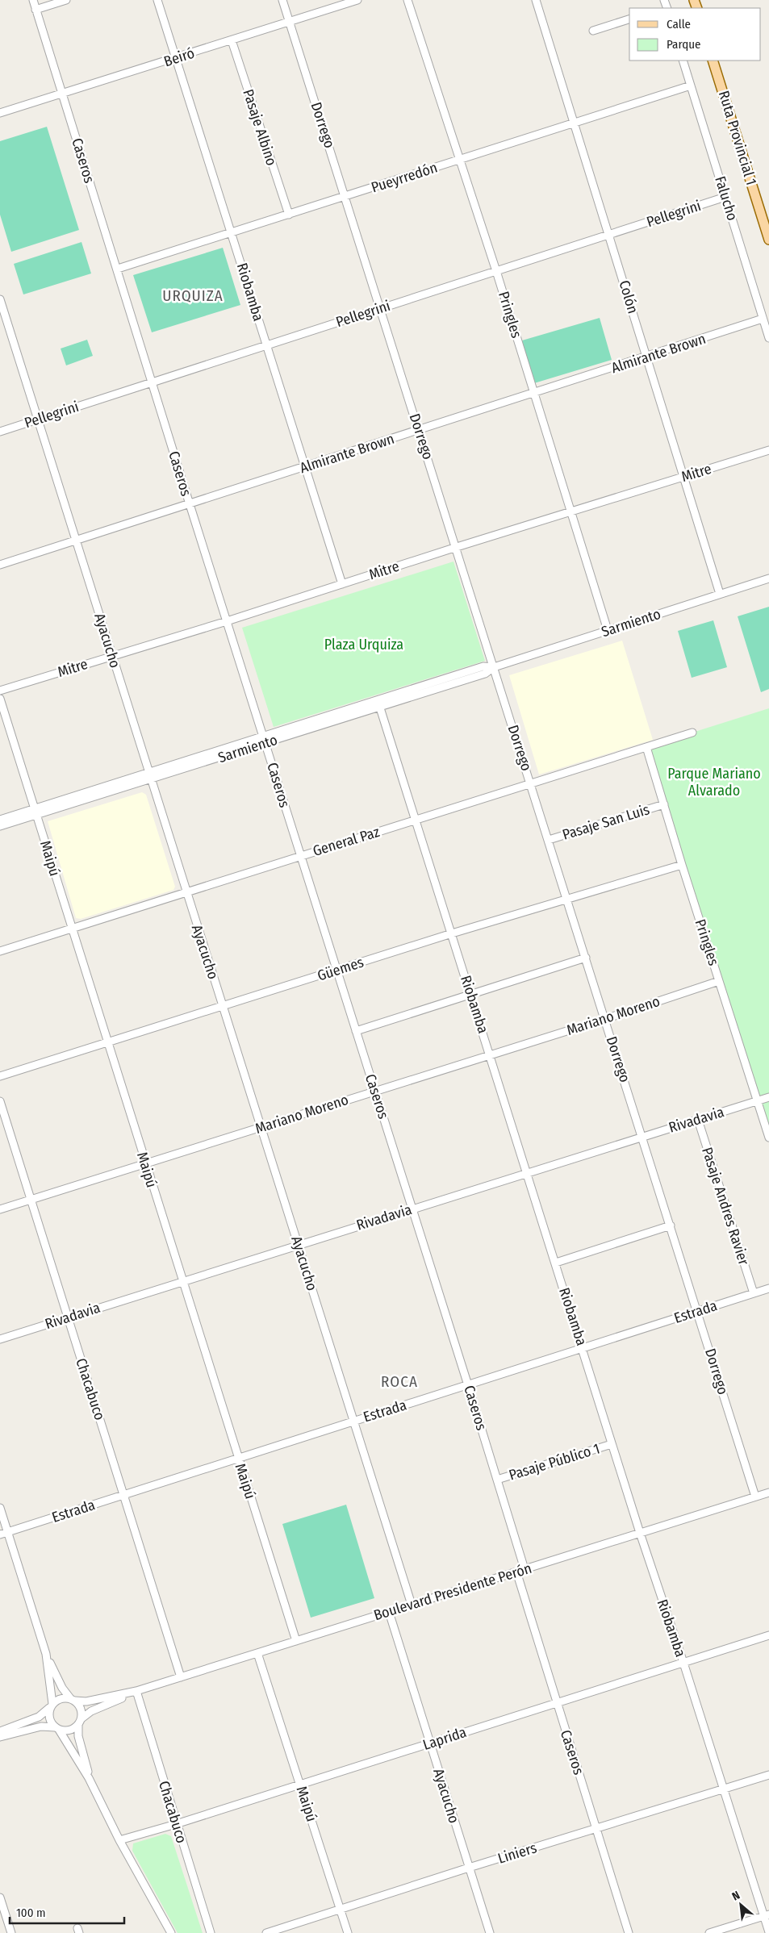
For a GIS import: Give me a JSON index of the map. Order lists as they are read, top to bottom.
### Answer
{
  "streets": {
    "main road": ["Ruta Provincial 1"],
    "street": [
      "Beiró",
      "Dorrego",
      "Pasaje Albino",
      "Caseros",
      "Pueyrredón",
      "Falucho",
      "Pellegrini",
      "Riobamba",
      "Colón",
      "Pringles",
      "Almirante Brown",
      "Mitre",
      "Sarmiento",
      "Ayacucho",
      "Pasaje San Luis",
      "General Paz",
      "Maipú",
      "Güemes",
      "Mariano Moreno",
      "Rivadavia",
      "Pasaje Andres Ravier",
      "Estrada",
      "Chacabuco",
      "Pasaje Público 1",
      "Boulevard Presidente Perón",
      "Laprida",
      "Liniers"
    ]
  },
  "crossings": [
    ["Beiró", "Dorrego"],
    ["Beiró", "Pasaje Albino"],
    ["Beiró", "Caseros"],
    ["Beiró", "Riobamba"],
    ["Dorrego", "Pueyrredón"],
    ["Dorrego", "Pellegrini"],
    ["Dorrego", "Almirante Brown"],
    ["Dorrego", "Mitre"],
    ["Dorrego", "Sarmiento"],
    ["Dorrego", "Pasaje San Luis"],
    ["Dorrego", "General Paz"],
    ["Dorrego", "Güemes"],
    ["Dorrego", "Mariano Moreno"],
    ["Dorrego", "Rivadavia"],
    ["Dorrego", "Estrada"],
    ["Dorrego", "Boulevard Presidente Perón"],
    ["Pasaje Albino", "Pueyrredón"],
    ["Caseros", "Pueyrredón"],
    ["Caseros", "Pellegrini"],
    ["Caseros", "Almirante Brown"],
    ["Caseros", "Mitre"],
    ["Caseros", "Sarmiento"],
    ["Caseros", "General Paz"],
    ["Caseros", "Güemes"],
    ["Caseros", "Mariano Moreno"],
    ["Caseros", "Rivadavia"],
    ["Caseros", "Estrada"],
    ["Caseros", "Pasaje Público 1"],
    ["Caseros", "Boulevard Presidente Perón"],
    ["Caseros", "Laprida"],
    ["Caseros", "Liniers"],
    ["Pueyrredón", "Falucho"],
    ["Pueyrredón", "Riobamba"],
    ["Pueyrredón", "Colón"],
    ["Pueyrredón", "Pringles"],
    ["Falucho", "Pellegrini"],
    ["Falucho", "Almirante Brown"],
    ["Pellegrini", "Riobamba"],
    ["Pellegrini", "Colón"],
    ["Pellegrini", "Pringles"],
    ["Pellegrini", "Ayacucho"],
    ["Riobamba", "Almirante Brown"],
    ["Riobamba", "Mitre"],
    ["Riobamba", "Sarmiento"],
    ["Riobamba", "General Paz"],
    ["Riobamba", "Güemes"],
    ["Riobamba", "Mariano Moreno"],
    ["Riobamba", "Rivadavia"],
    ["Riobamba", "Estrada"],
    ["Riobamba", "Pasaje Público 1"],
    ["Riobamba", "Boulevard Presidente Perón"],
    ["Riobamba", "Laprida"],
    ["Riobamba", "Liniers"],
    ["Colón", "Almirante Brown"],
    ["Colón", "Mitre"],
    ["Colón", "Sarmiento"],
    ["Pringles", "Almirante Brown"],
    ["Pringles", "Mitre"],
    ["Pringles", "Sarmiento"],
    ["Pringles", "Pasaje San Luis"],
    ["Pringles", "General Paz"],
    ["Pringles", "Güemes"],
    ["Pringles", "Mariano Moreno"],
    ["Pringles", "Rivadavia"],
    ["Almirante Brown", "Ayacucho"],
    ["Mitre", "Ayacucho"],
    ["Sarmiento", "Ayacucho"],
    ["Sarmiento", "Maipú"],
    ["Ayacucho", "General Paz"],
    ["Ayacucho", "Güemes"],
    ["Ayacucho", "Mariano Moreno"],
    ["Ayacucho", "Rivadavia"],
    ["Ayacucho", "Estrada"],
    ["Ayacucho", "Boulevard Presidente Perón"],
    ["Ayacucho", "Laprida"],
    ["Ayacucho", "Liniers"],
    ["General Paz", "Maipú"],
    ["Maipú", "Güemes"],
    ["Maipú", "Mariano Moreno"],
    ["Maipú", "Rivadavia"],
    ["Maipú", "Estrada"],
    ["Maipú", "Boulevard Presidente Perón"],
    ["Maipú", "Laprida"],
    ["Maipú", "Liniers"],
    ["Mariano Moreno", "Chacabuco"],
    ["Rivadavia", "Pasaje Andres Ravier"],
    ["Rivadavia", "Chacabuco"],
    ["Pasaje Andres Ravier", "Estrada"],
    ["Estrada", "Chacabuco"],
    ["Chacabuco", "Boulevard Presidente Perón"],
    ["Chacabuco", "Laprida"]
  ],
  "districts": ["URQUIZA", "ROCA"],
  "parks": ["Plaza Urquiza", "Parque Mariano Alvarado"],
  "legend": ["Calle", "Parque"],
  "scale_bar": "100 m",
  "north": "top left"
}
